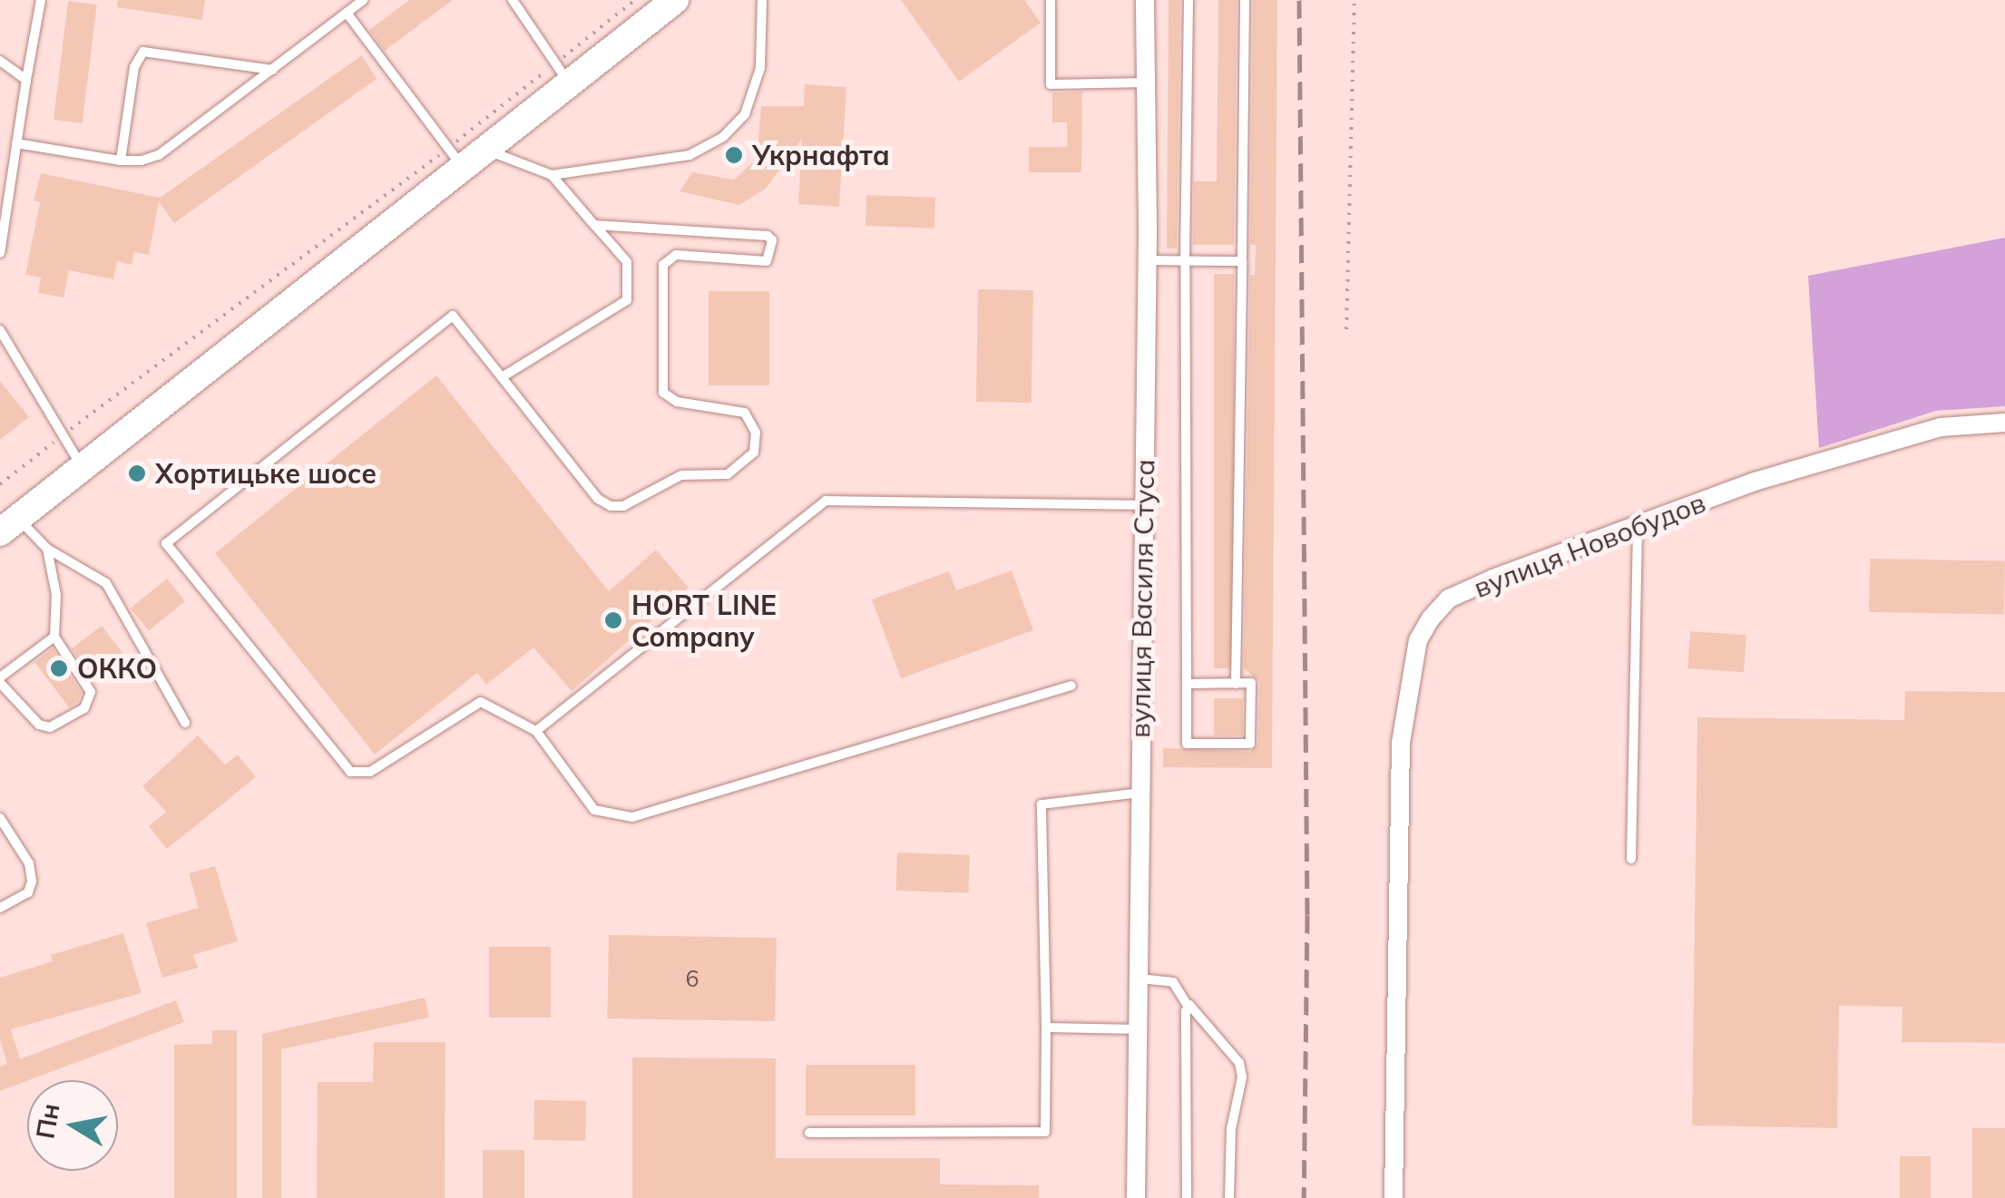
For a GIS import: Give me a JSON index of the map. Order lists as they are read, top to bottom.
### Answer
{
  "streets": {
    "street": ["вулиця Новобудов", "вулиця Василя Стуса"]
  },
  "places": [
    "Укрнафта",
    "Хортицьке шосе",
    "HORT LINE Company",
    "ОККО"
  ],
  "house_numbers": ["6"],
  "north": "left"
}
